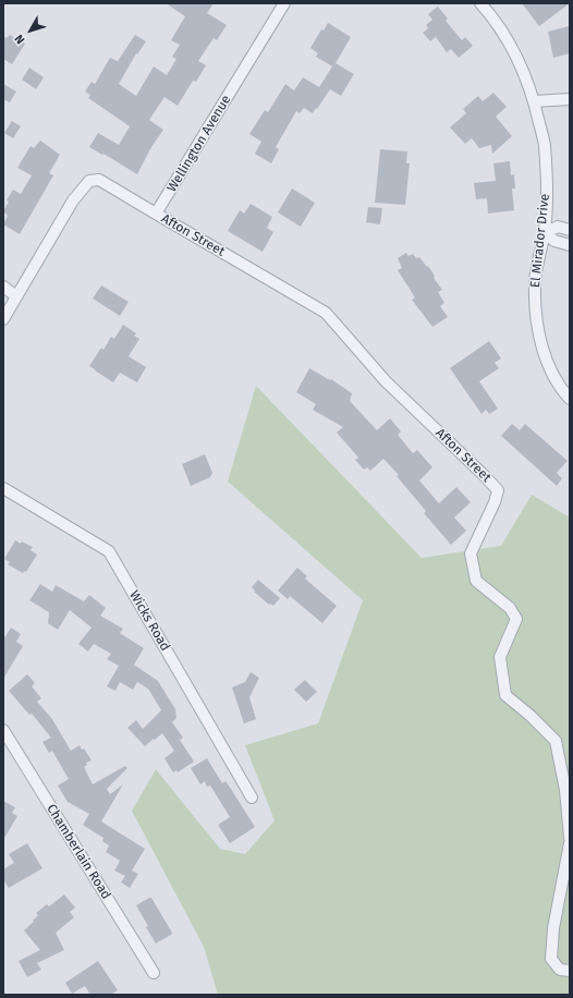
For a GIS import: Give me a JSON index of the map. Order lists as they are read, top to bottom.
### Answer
{
  "streets": {
    "street": [
      "Wellington Avenue",
      "Afton Street",
      "El Mirador Drive",
      "Wicks Road",
      "Chamberlain Road"
    ]
  },
  "crossings": [
    ["Wellington Avenue", "Afton Street"]
  ],
  "north": "bottom left"
}
